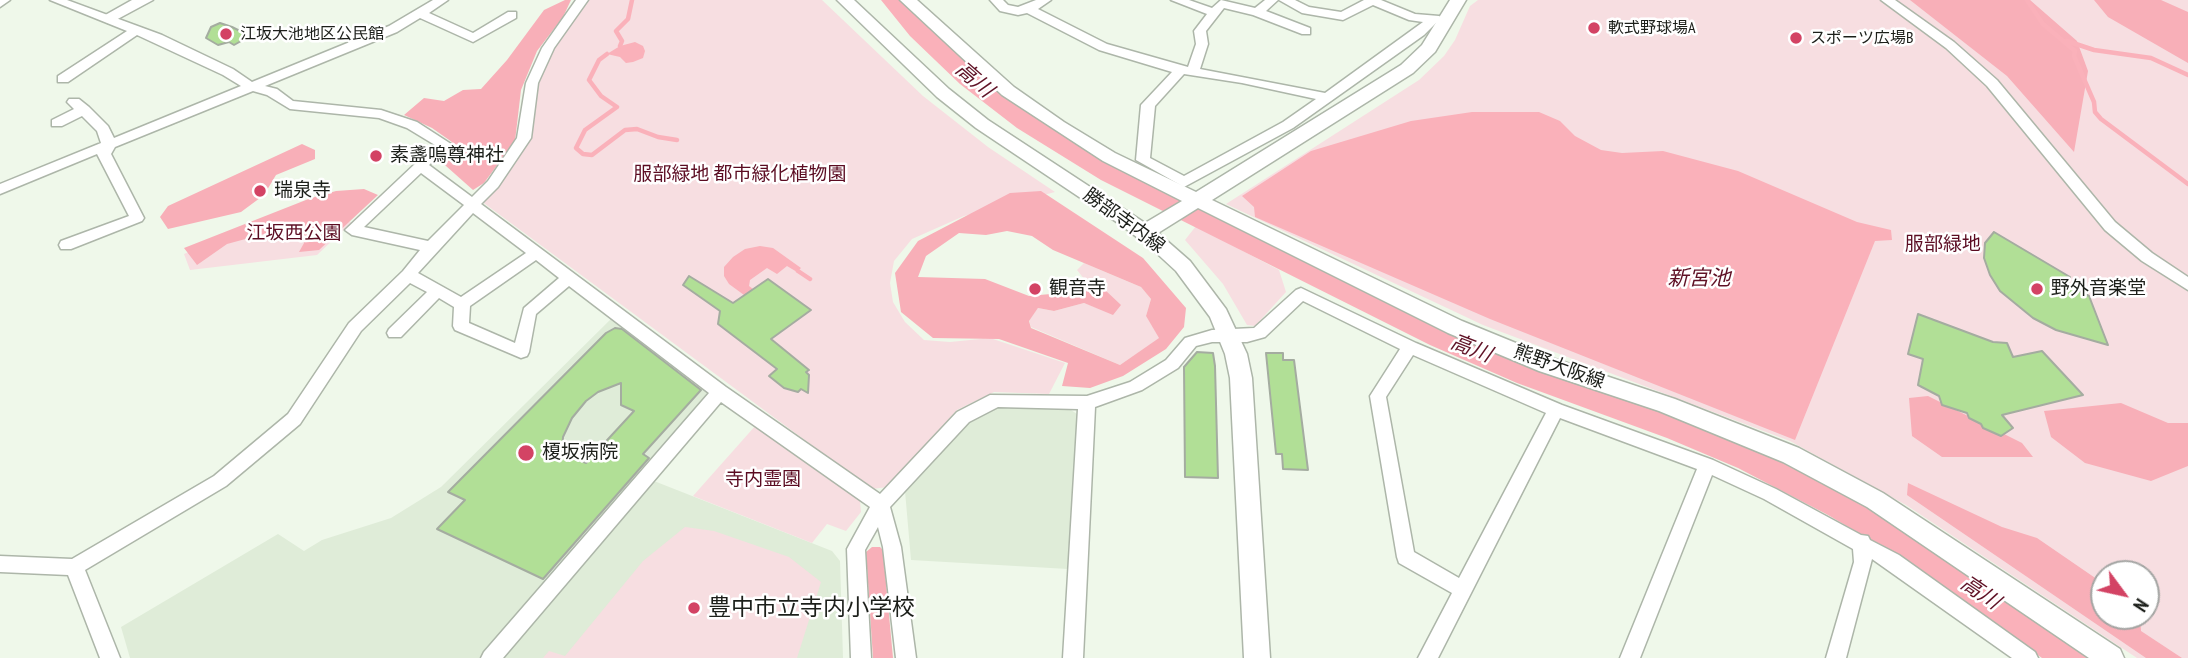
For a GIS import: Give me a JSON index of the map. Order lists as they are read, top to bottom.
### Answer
{
  "streets": {
    "street": ["勝部寺内線", "熊野大阪線"]
  },
  "water": ["高川", "新宮池"],
  "parks": [
    "服部緑地 都市緑化植物園",
    "江坂西公園",
    "服部緑地",
    "寺内霊園"
  ],
  "places": [
    "軟式野球場A",
    "江坂大池地区公民館",
    "スポーツ広場B",
    "素盞嗚尊神社",
    "瑞泉寺",
    "観音寺",
    "野外音楽堂",
    "榎坂病院",
    "豊中市立寺内小学校"
  ],
  "north": "bottom right"
}
